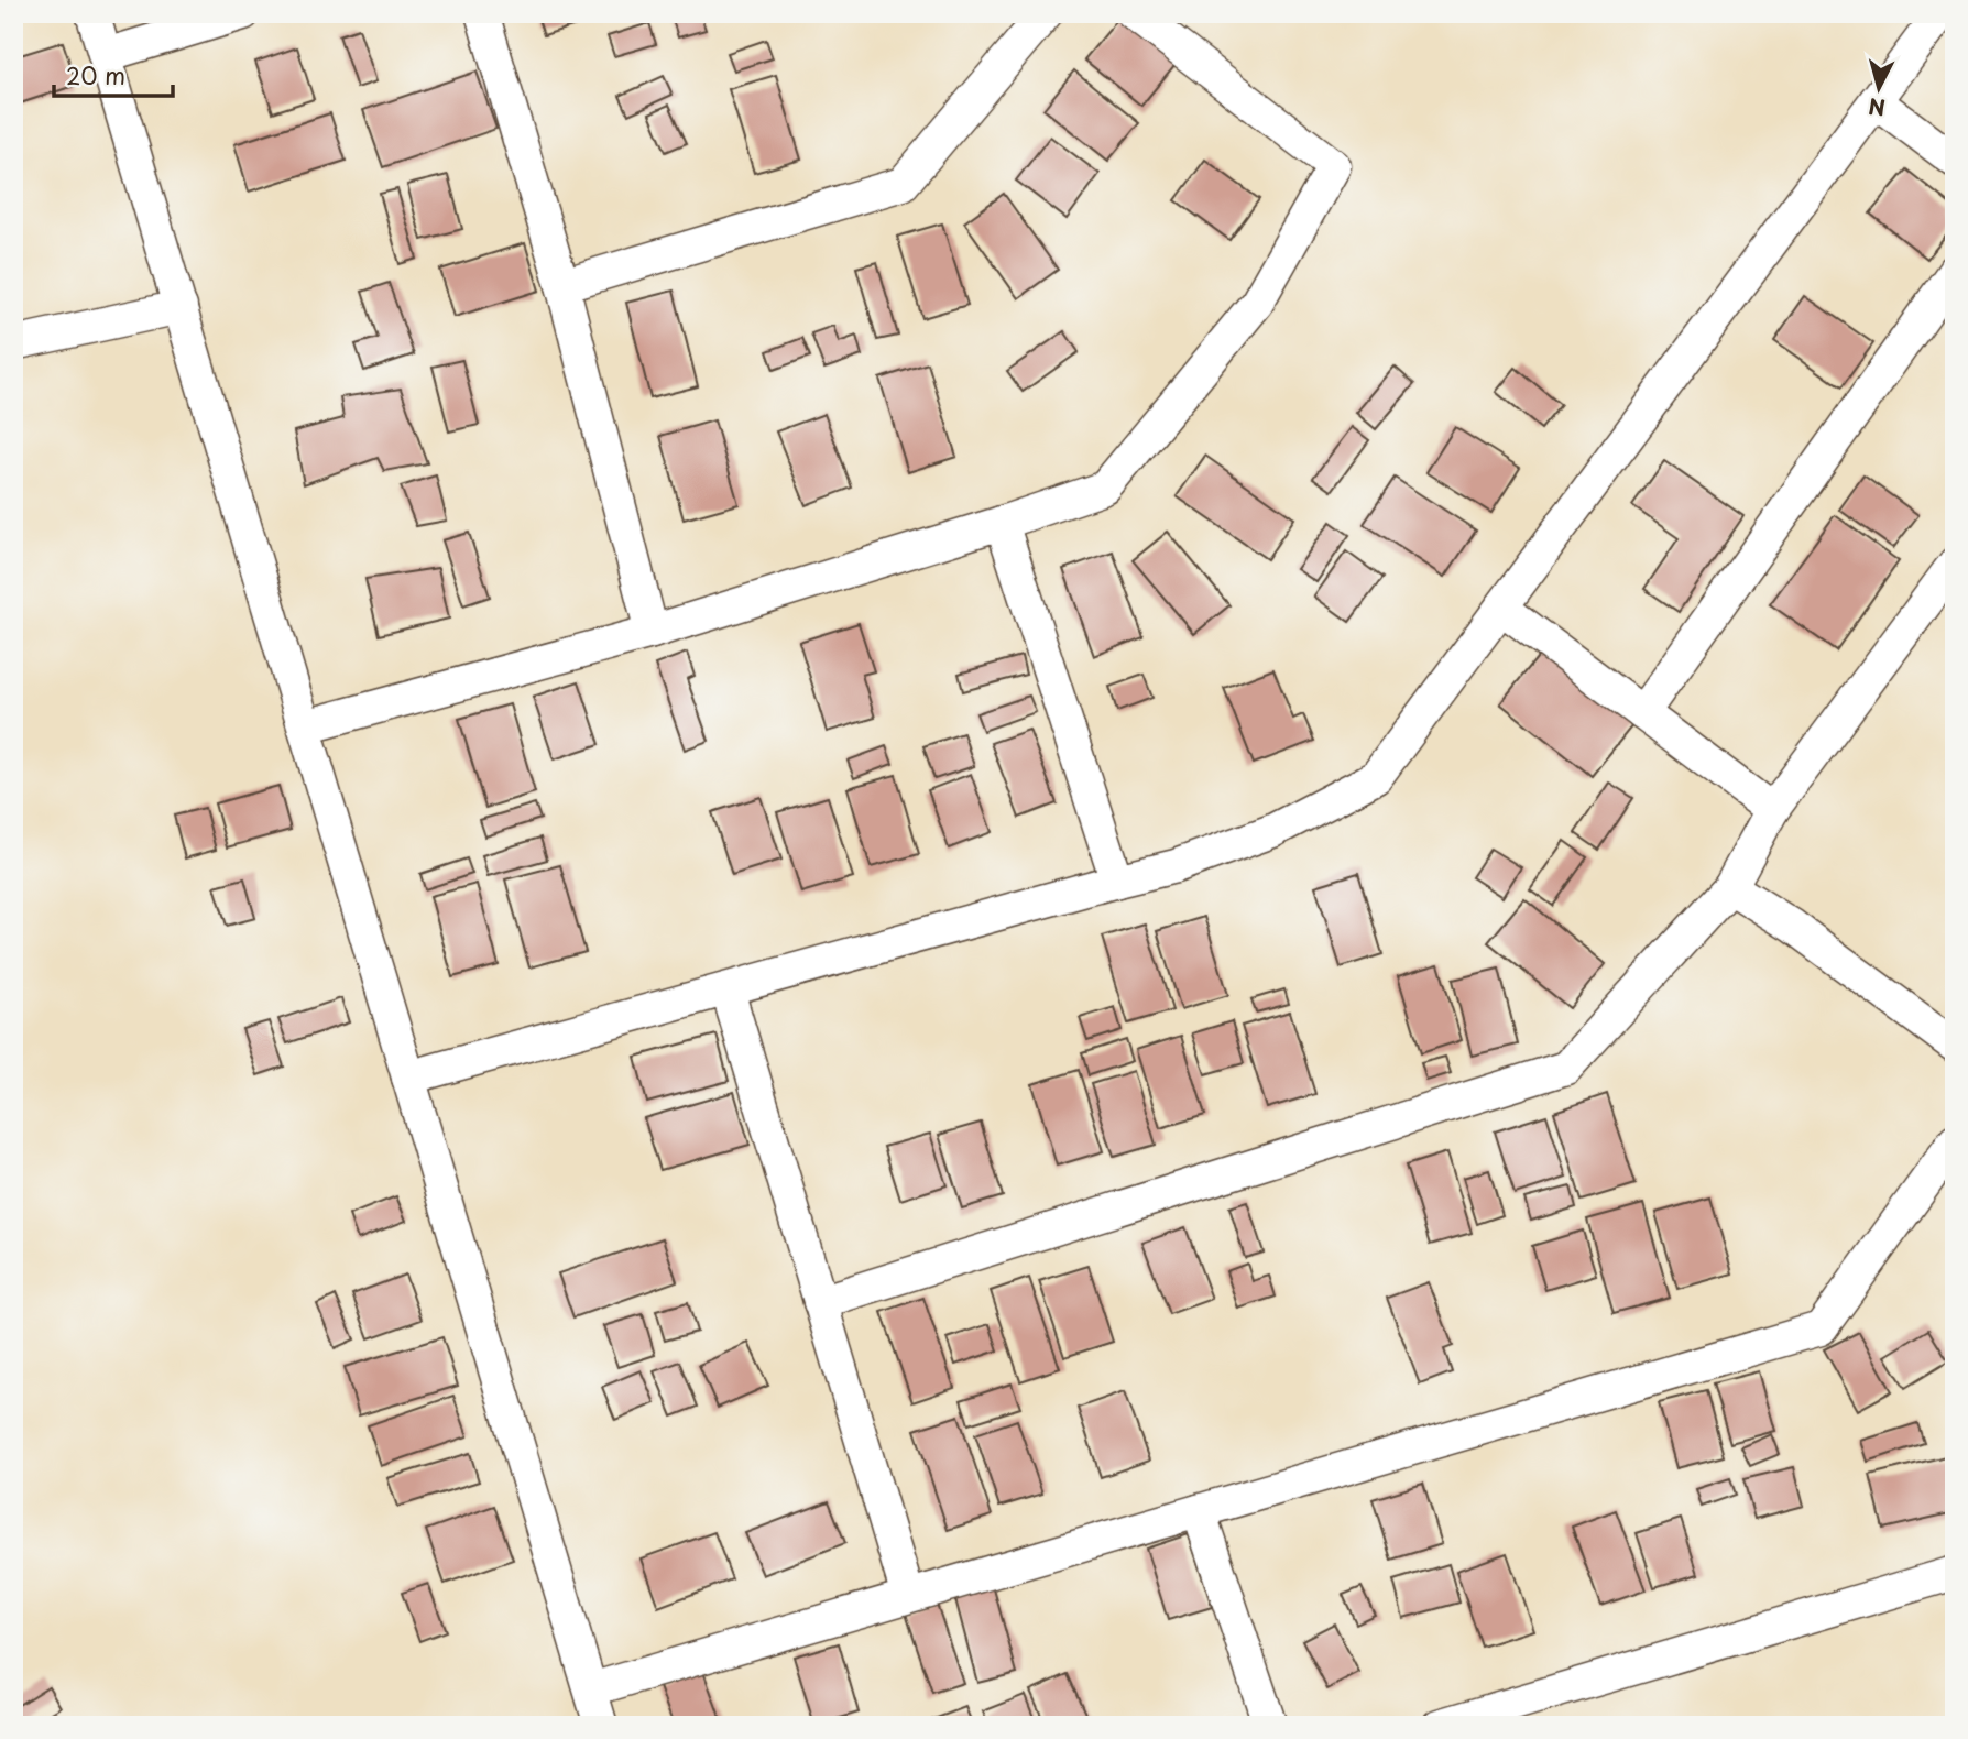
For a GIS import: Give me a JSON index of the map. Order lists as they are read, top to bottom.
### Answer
{
  "scale_bar": "20 m",
  "north": "bottom"
}
